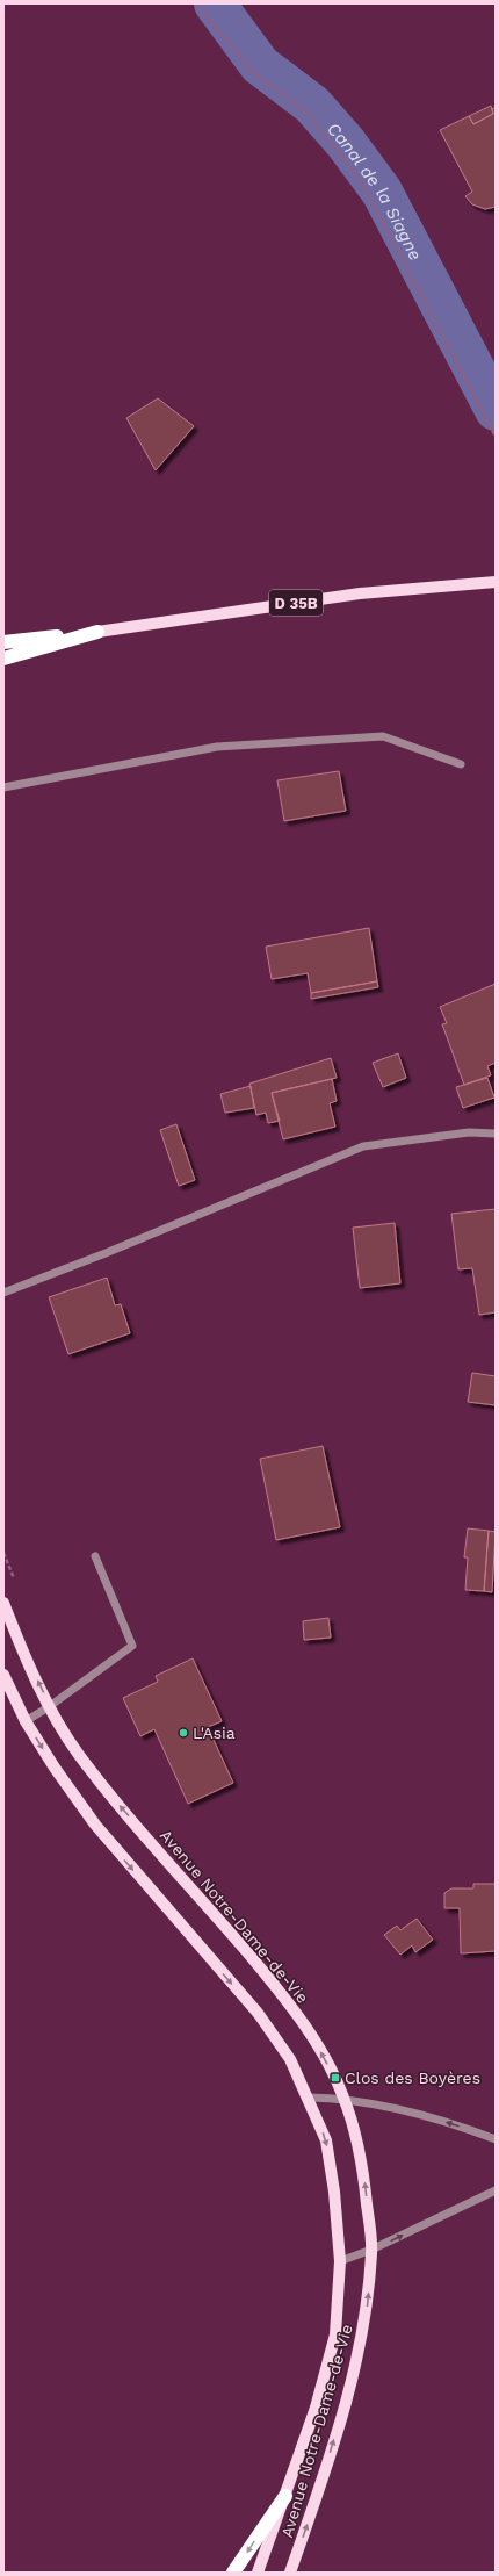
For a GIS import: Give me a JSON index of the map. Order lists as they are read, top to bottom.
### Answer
{
  "streets": {
    "main road": ["D 35B", "Avenue Notre-Dame-de-Vie"]
  },
  "water": ["Canal de la Siagne"],
  "places": {
    "other": ["L'Asia"],
    "transit": ["Clos des Boyères"]
  }
}
